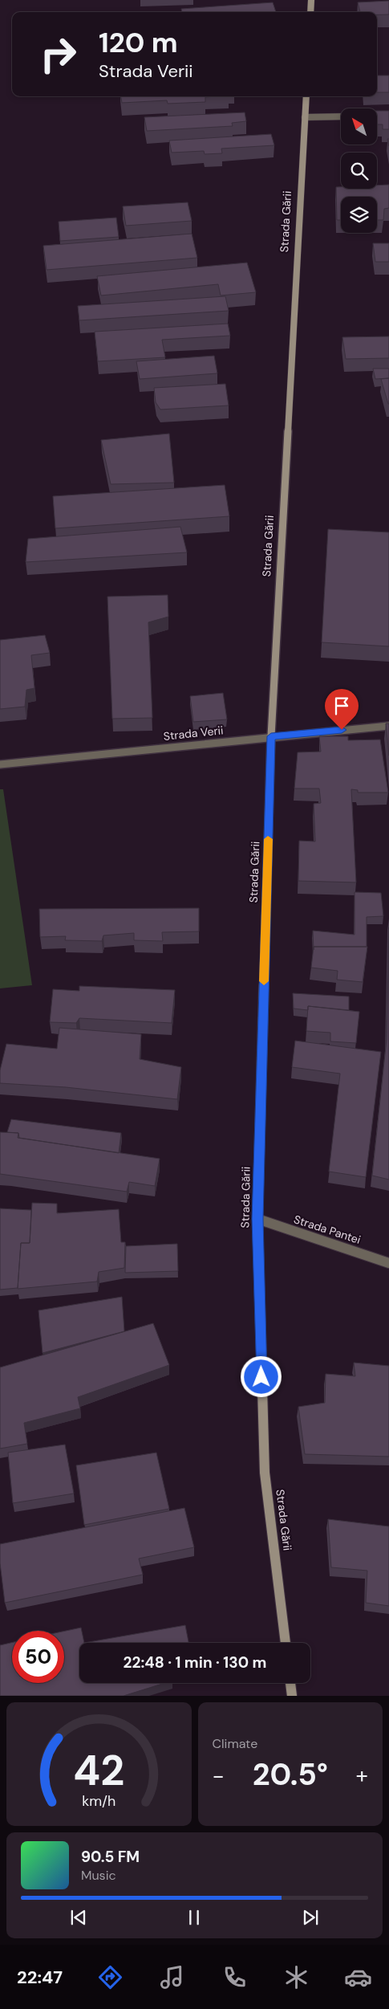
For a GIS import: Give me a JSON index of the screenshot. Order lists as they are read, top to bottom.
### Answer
{
  "streets": {
    "main road": ["Strada Gării"],
    "street": ["Strada Verii", "Strada Pantei"]
  },
  "crossings": [
    ["Strada Gării", "Strada Verii"],
    ["Strada Gării", "Strada Pantei"]
  ],
  "north": "top left",
  "page": {
    "turn": ["120 m", "Strada Verii"],
    "limit": "50",
    "trip": "22:48 · 1 min · 130 m",
    "tile": "Climate",
    "heat": ["−", "20.5°", "+"],
    "song": ["90.5 FM", "Music"],
    "tabs": "22:47",
    "gauge": ["42", "km/h"]
  }
}
